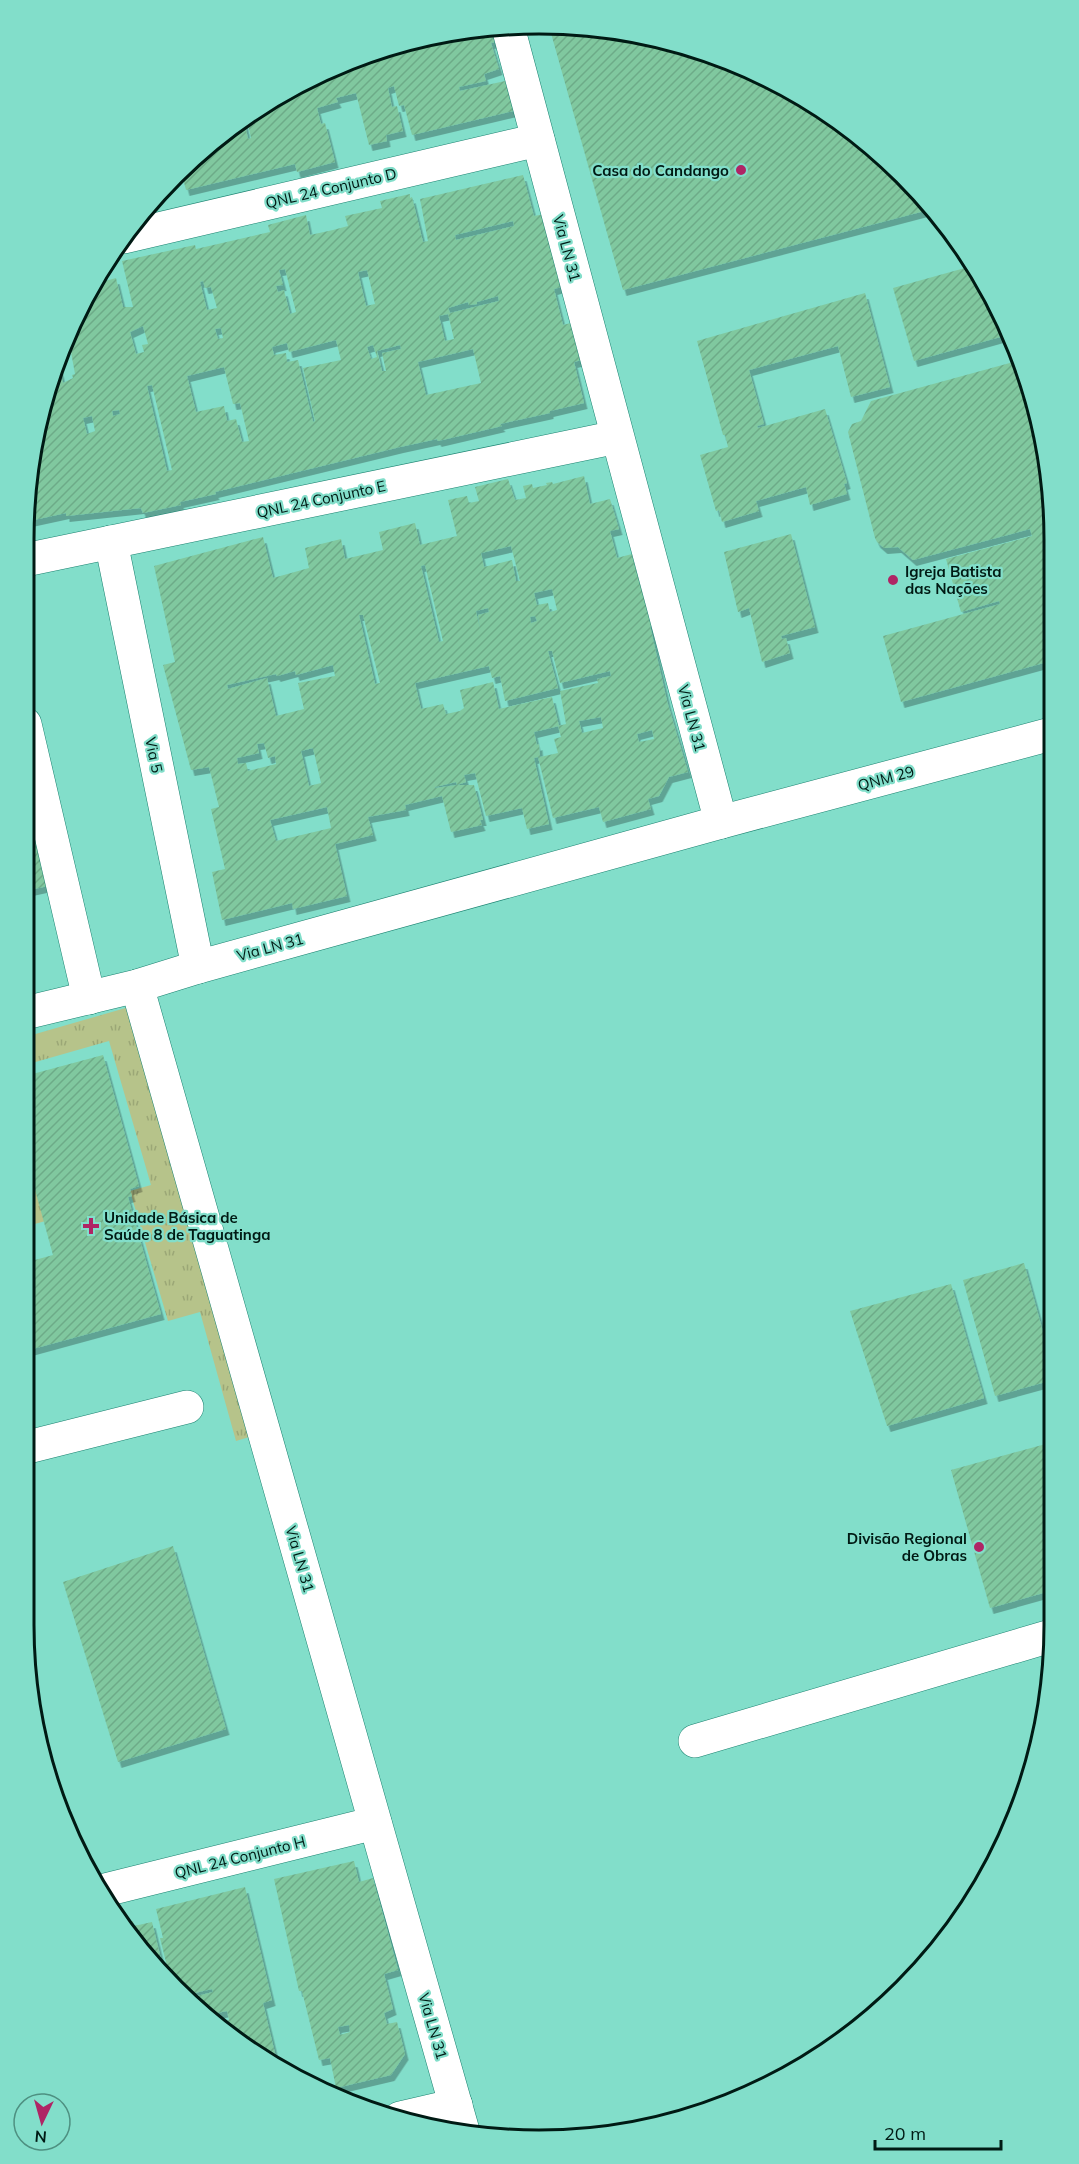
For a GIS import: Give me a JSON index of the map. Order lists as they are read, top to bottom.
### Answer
{
  "streets": {
    "street": [
      "QNL 24 Conjunto D",
      "Via LN 31",
      "QNL 24 Conjunto E",
      "Via 5",
      "QNM 29",
      "QNL 24 Conjunto H"
    ]
  },
  "crossings": [
    ["QNL 24 Conjunto D", "Via LN 31"],
    ["Via LN 31", "QNL 24 Conjunto E"],
    ["Via LN 31", "Via 5"],
    ["Via LN 31", "QNM 29"],
    ["Via LN 31", "QNL 24 Conjunto H"],
    ["QNL 24 Conjunto E", "Via 5"]
  ],
  "places": {
    "other": ["Casa do Candango", "Igreja Batista das Nações", "Divisão Regional de Obras"],
    "health": ["Unidade Básica de Saúde 8 de Taguatinga"]
  },
  "scale_bar": "20 m",
  "north": "bottom"
}
